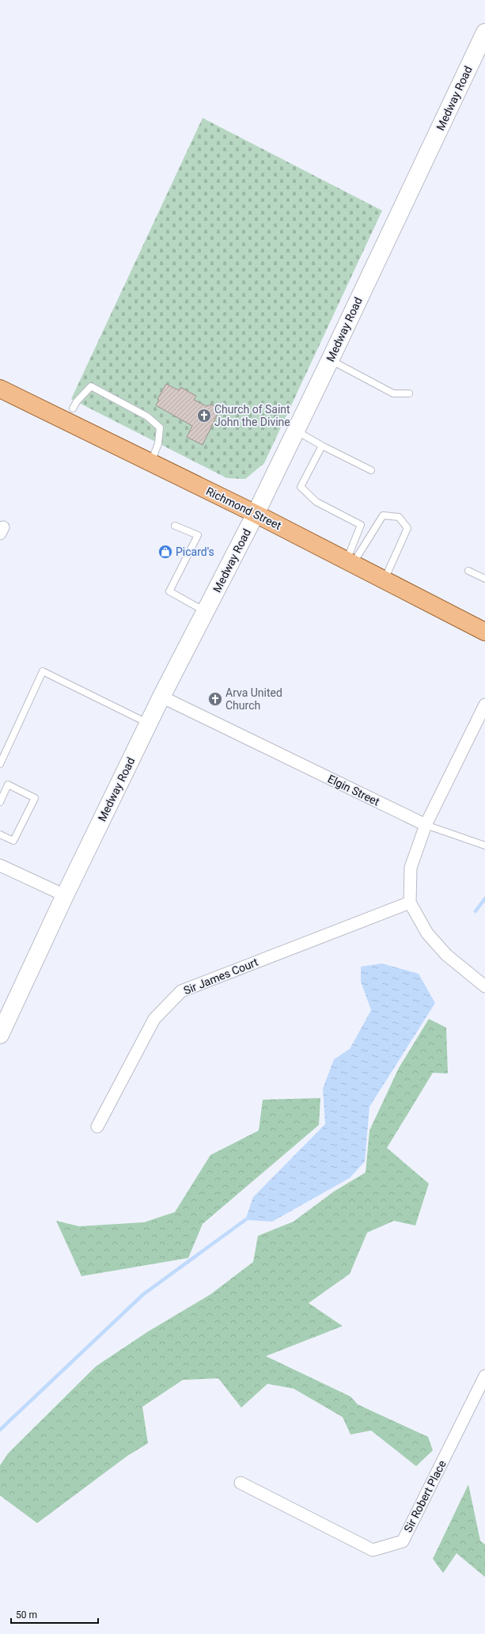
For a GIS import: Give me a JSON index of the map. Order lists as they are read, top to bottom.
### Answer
{
  "streets": {
    "main road": ["Medway Road", "Richmond Street"],
    "street": ["Elgin Street", "Sir James Court", "Sir Robert Place"]
  },
  "crossings": [
    ["Medway Road", "Richmond Street"],
    ["Medway Road", "Elgin Street"]
  ],
  "places": {
    "church": ["Church of Saint John the Divine", "Arva United Church"],
    "shop": ["Picard's"]
  },
  "scale_bar": "50 m"
}
